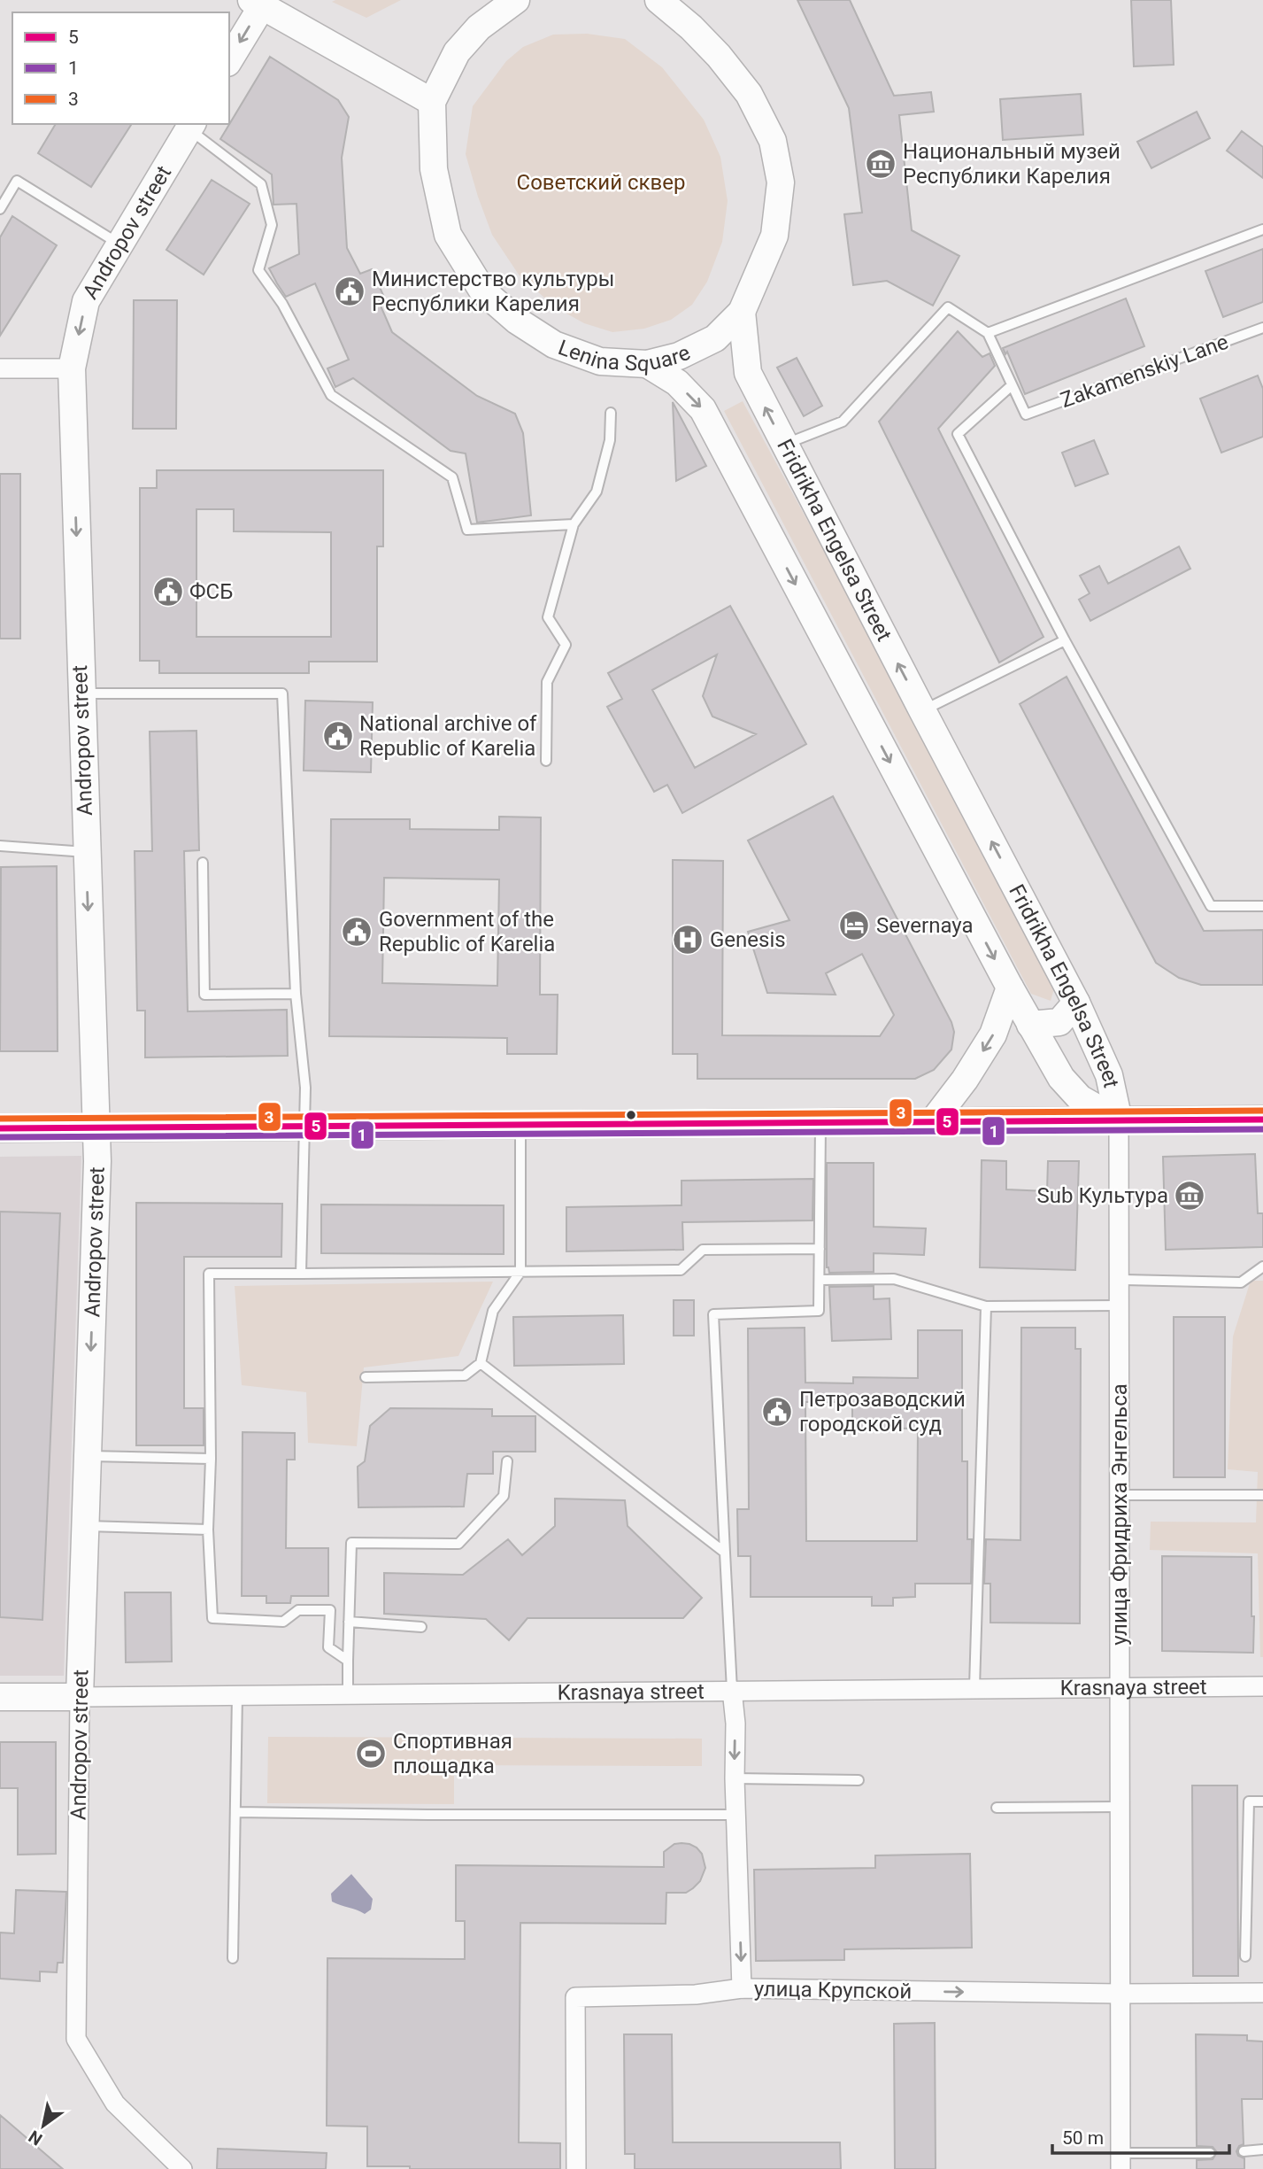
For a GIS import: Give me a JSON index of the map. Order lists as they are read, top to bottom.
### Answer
{
  "streets": {
    "main road": [
      "Andropov street",
      "Lenina Square",
      "Fridrikha Engelsa Street",
      "Krasnaya street"
    ],
    "street": ["улица Фридриха Энгельса", "улица Крупской"],
    "lane": ["Zakamenskiy Lane"]
  },
  "crossings": [
    ["Andropov street", "Krasnaya street"],
    ["Lenina Square", "Fridrikha Engelsa Street"],
    ["Fridrikha Engelsa Street", "улица Фридриха Энгельса"],
    ["улица Фридриха Энгельса", "Krasnaya street"],
    ["улица Фридриха Энгельса", "улица Крупской"]
  ],
  "one_way": ["Andropov street", "улица Крупской"],
  "parks": ["Советский сквер"],
  "places": {
    "museum": ["Национальный музей Республики Карелия", "Sub Культура"],
    "public building": [
      "Министерство культуры Республики Карелия",
      "ФСБ",
      "National archive of Republic of Karelia",
      "Government of the Republic of Karelia",
      "Петрозаводский городской суд"
    ],
    "hotel": ["Severnaya"],
    "hospital": ["Genesis"],
    "sports": ["Спортивная площадка"]
  },
  "lines": ["transit line 3", "transit line 5", "transit line 1"],
  "legend": ["5", "1", "3"],
  "scale_bar": "50 m",
  "north": "bottom left"
}
